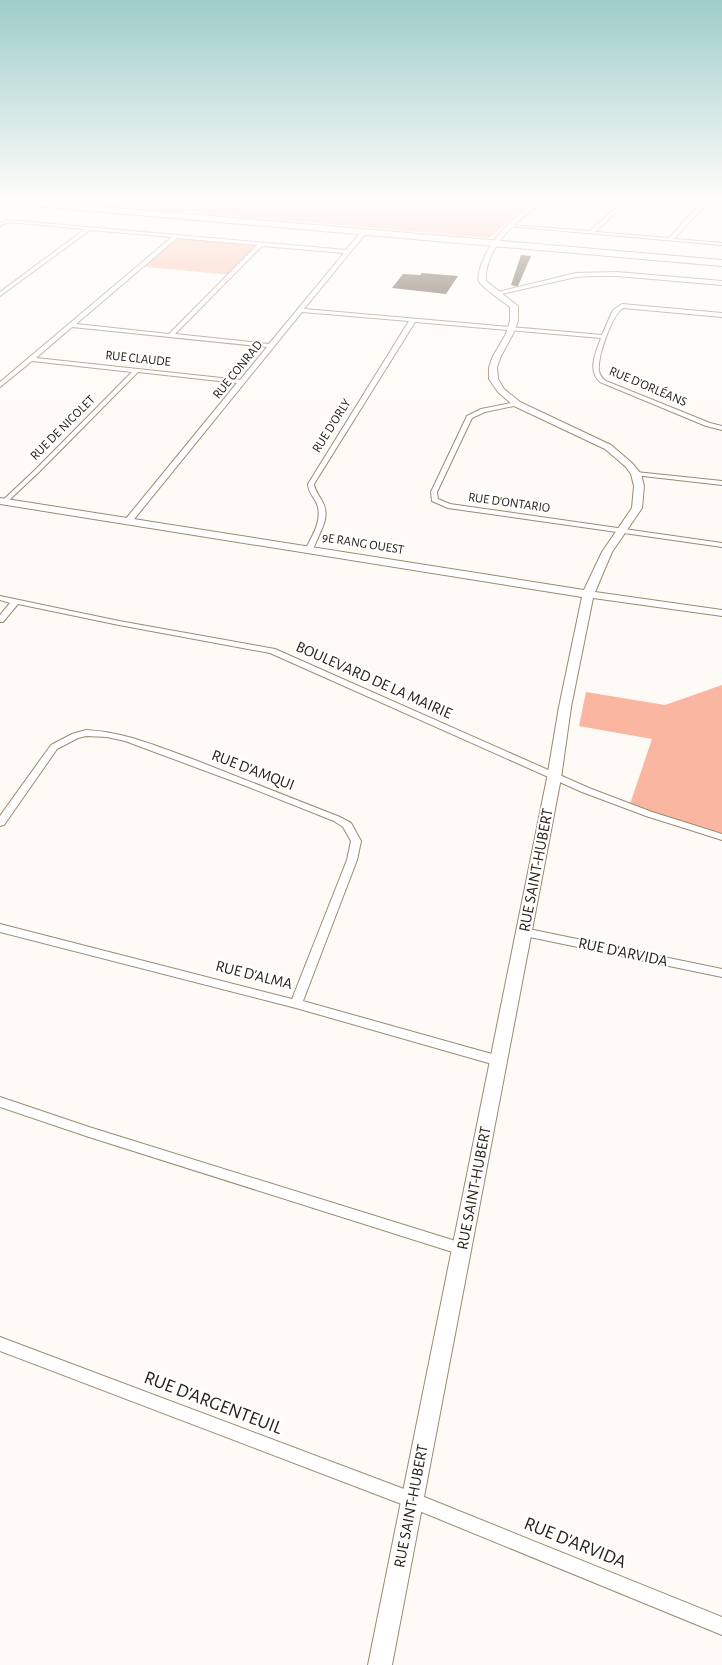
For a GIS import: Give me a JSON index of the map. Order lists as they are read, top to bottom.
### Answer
{
  "streets": {
    "street": [
      "RUE CLAUDE",
      "RUE CONRAD",
      "RUE D'ORLÉANS",
      "RUE D'ORLY",
      "RUE DE NICOLET",
      "RUE D'ONTARIO",
      "9E RANG OUEST",
      "BOULEVARD DE LA MAIRIE",
      "RUE D'AMQUI",
      "RUE SAINT-HUBERT",
      "RUE D'ARVIDA",
      "RUE D'ALMA",
      "RUE D'ARGENTEUIL"
    ]
  },
  "crossings": [
    ["RUE CLAUDE", "RUE CONRAD"],
    ["RUE CLAUDE", "RUE DE NICOLET"],
    ["RUE CONRAD", "9E RANG OUEST"],
    ["RUE D'ORLY", "9E RANG OUEST"],
    ["RUE DE NICOLET", "9E RANG OUEST"],
    ["RUE D'ONTARIO", "RUE SAINT-HUBERT"],
    ["9E RANG OUEST", "RUE SAINT-HUBERT"],
    ["BOULEVARD DE LA MAIRIE", "RUE SAINT-HUBERT"],
    ["RUE D'AMQUI", "RUE D'ALMA"],
    ["RUE SAINT-HUBERT", "RUE D'ARVIDA"],
    ["RUE SAINT-HUBERT", "RUE D'ALMA"],
    ["RUE SAINT-HUBERT", "RUE D'ARGENTEUIL"],
    ["RUE D'ARVIDA", "RUE D'ARGENTEUIL"]
  ]
}
